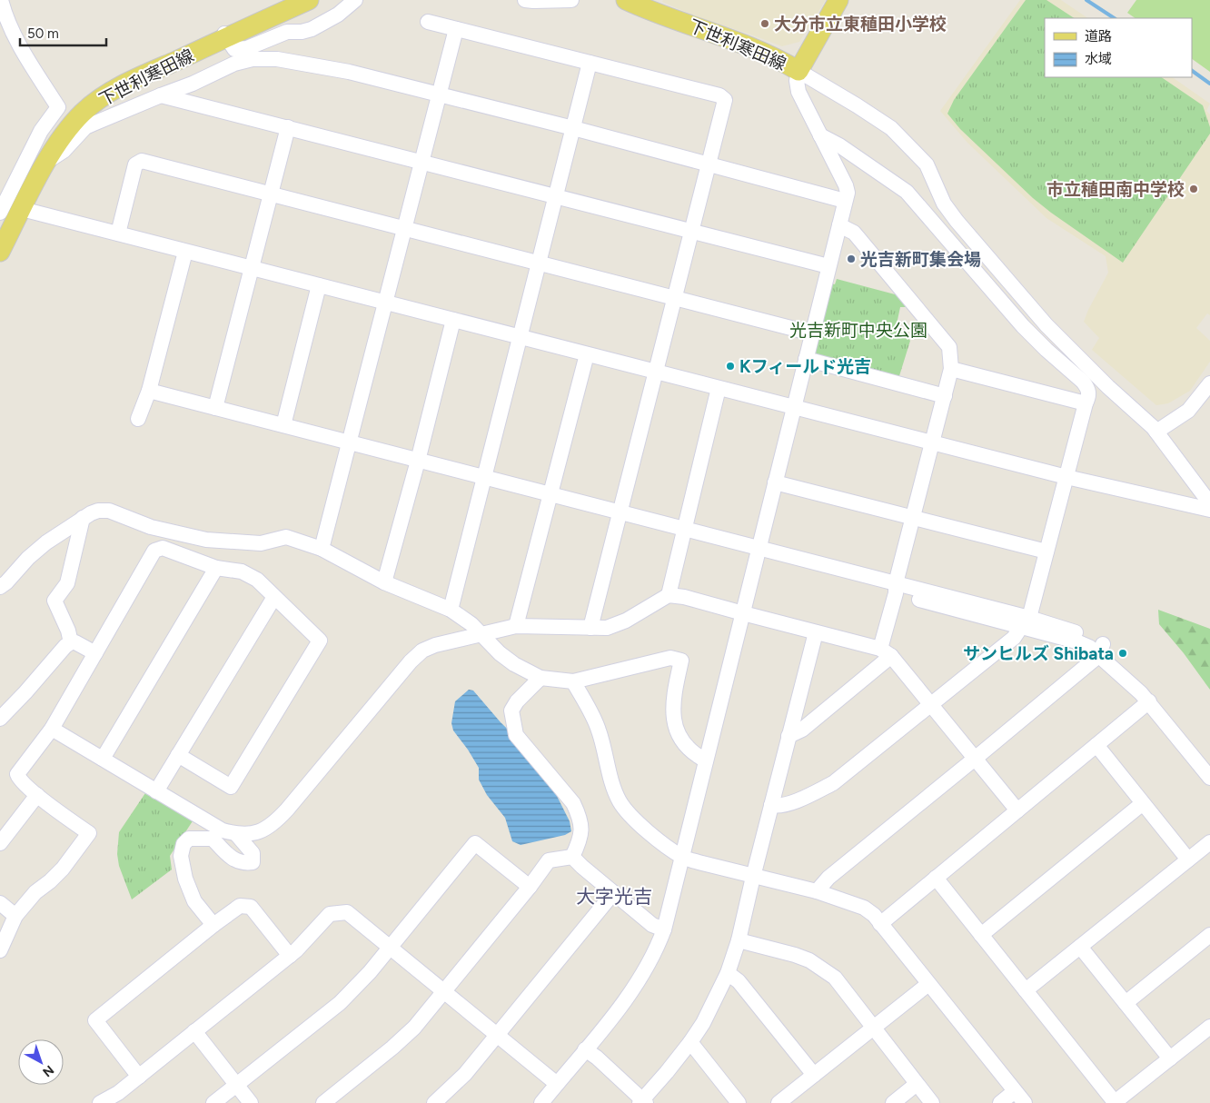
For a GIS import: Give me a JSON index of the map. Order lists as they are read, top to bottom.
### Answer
{
  "streets": {
    "main road": ["下世利寒田線"]
  },
  "districts": ["大字光吉"],
  "parks": ["光吉新町中央公園"],
  "places": [
    "大分市立東稙田小学校",
    "市立稙田南中学校",
    "光吉新町集会場",
    "Kフィールド光吉",
    "サンヒルズ Shibata"
  ],
  "legend": ["道路", "水域"],
  "scale_bar": "50 m",
  "north": "bottom right"
}
